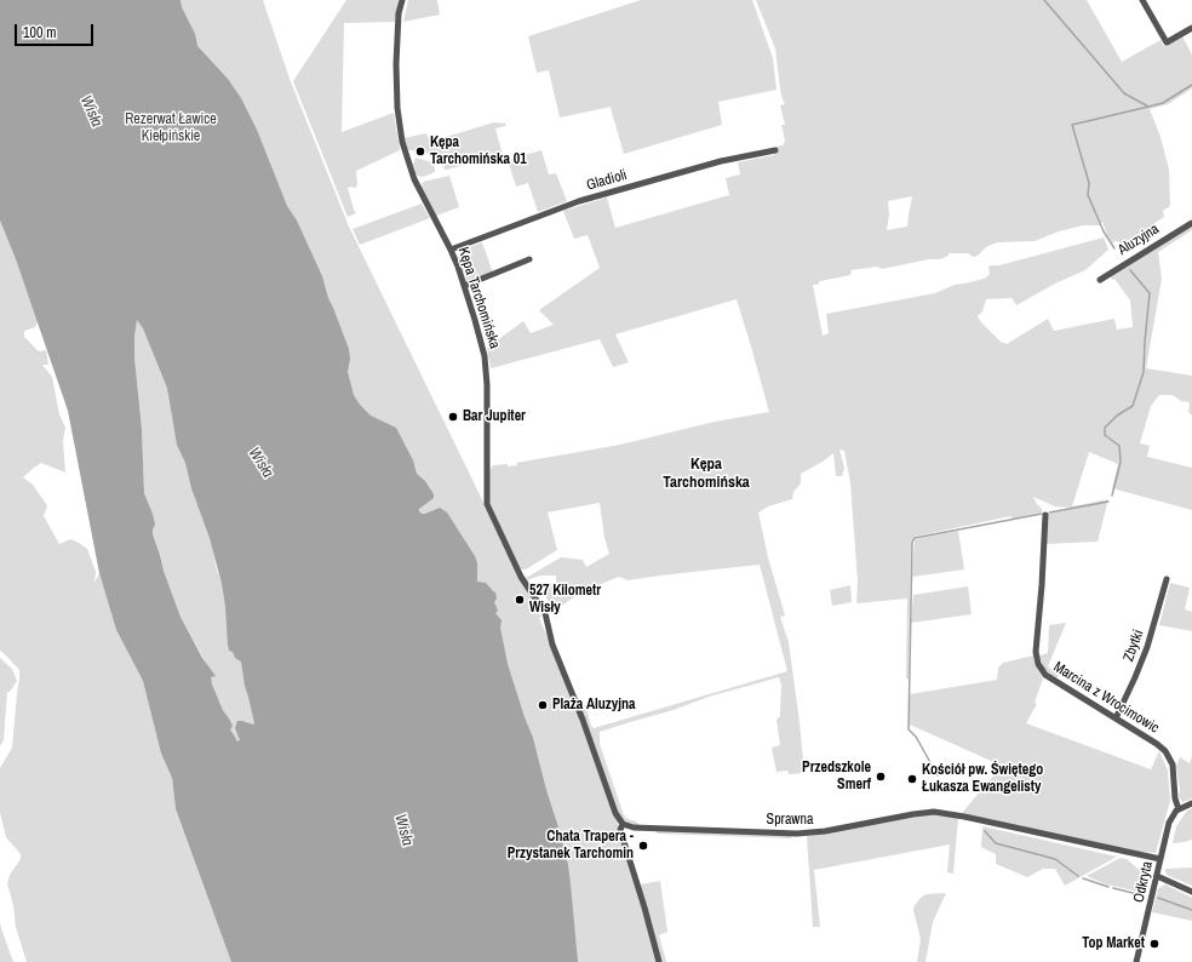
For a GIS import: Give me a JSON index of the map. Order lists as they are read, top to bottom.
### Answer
{
  "streets": {
    "street": [
      "Gladioli",
      "Aluzyjna",
      "Kępa Tarchomińska",
      "Zbytki",
      "Marcina z Wrocimowic",
      "Sprawna",
      "Odkryta"
    ]
  },
  "crossings": [
    ["Gladioli", "Kępa Tarchomińska"],
    ["Kępa Tarchomińska", "Sprawna"],
    ["Zbytki", "Marcina z Wrocimowic"],
    ["Marcina z Wrocimowic", "Odkryta"],
    ["Sprawna", "Odkryta"]
  ],
  "districts": ["Kępa Tarchomińska"],
  "water": ["Wisła"],
  "parks": ["Rezerwat Ławice Kiełpińskie"],
  "places": [
    "Kępa Tarchomińska 01",
    "Bar Jupiter",
    "527 Kilometr Wisły",
    "Plaża Aluzyjna",
    "Przedszkole Smerf",
    "Kościół pw. Świętego Łukasza Ewangelisty",
    "Chata Trapera - Przystanek Tarchomin",
    "Top Market"
  ],
  "scale_bar": "100 m"
}
